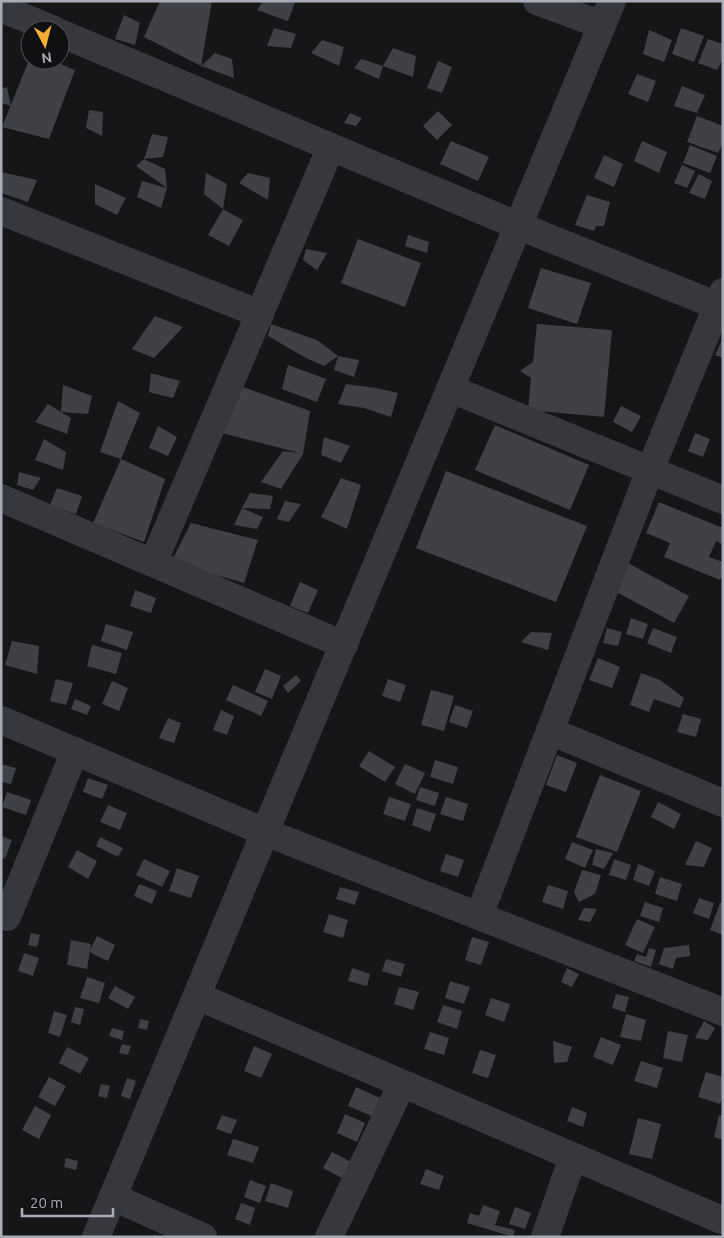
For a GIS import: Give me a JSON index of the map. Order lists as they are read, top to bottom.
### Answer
{
  "scale_bar": "20 m",
  "north": "bottom"
}
